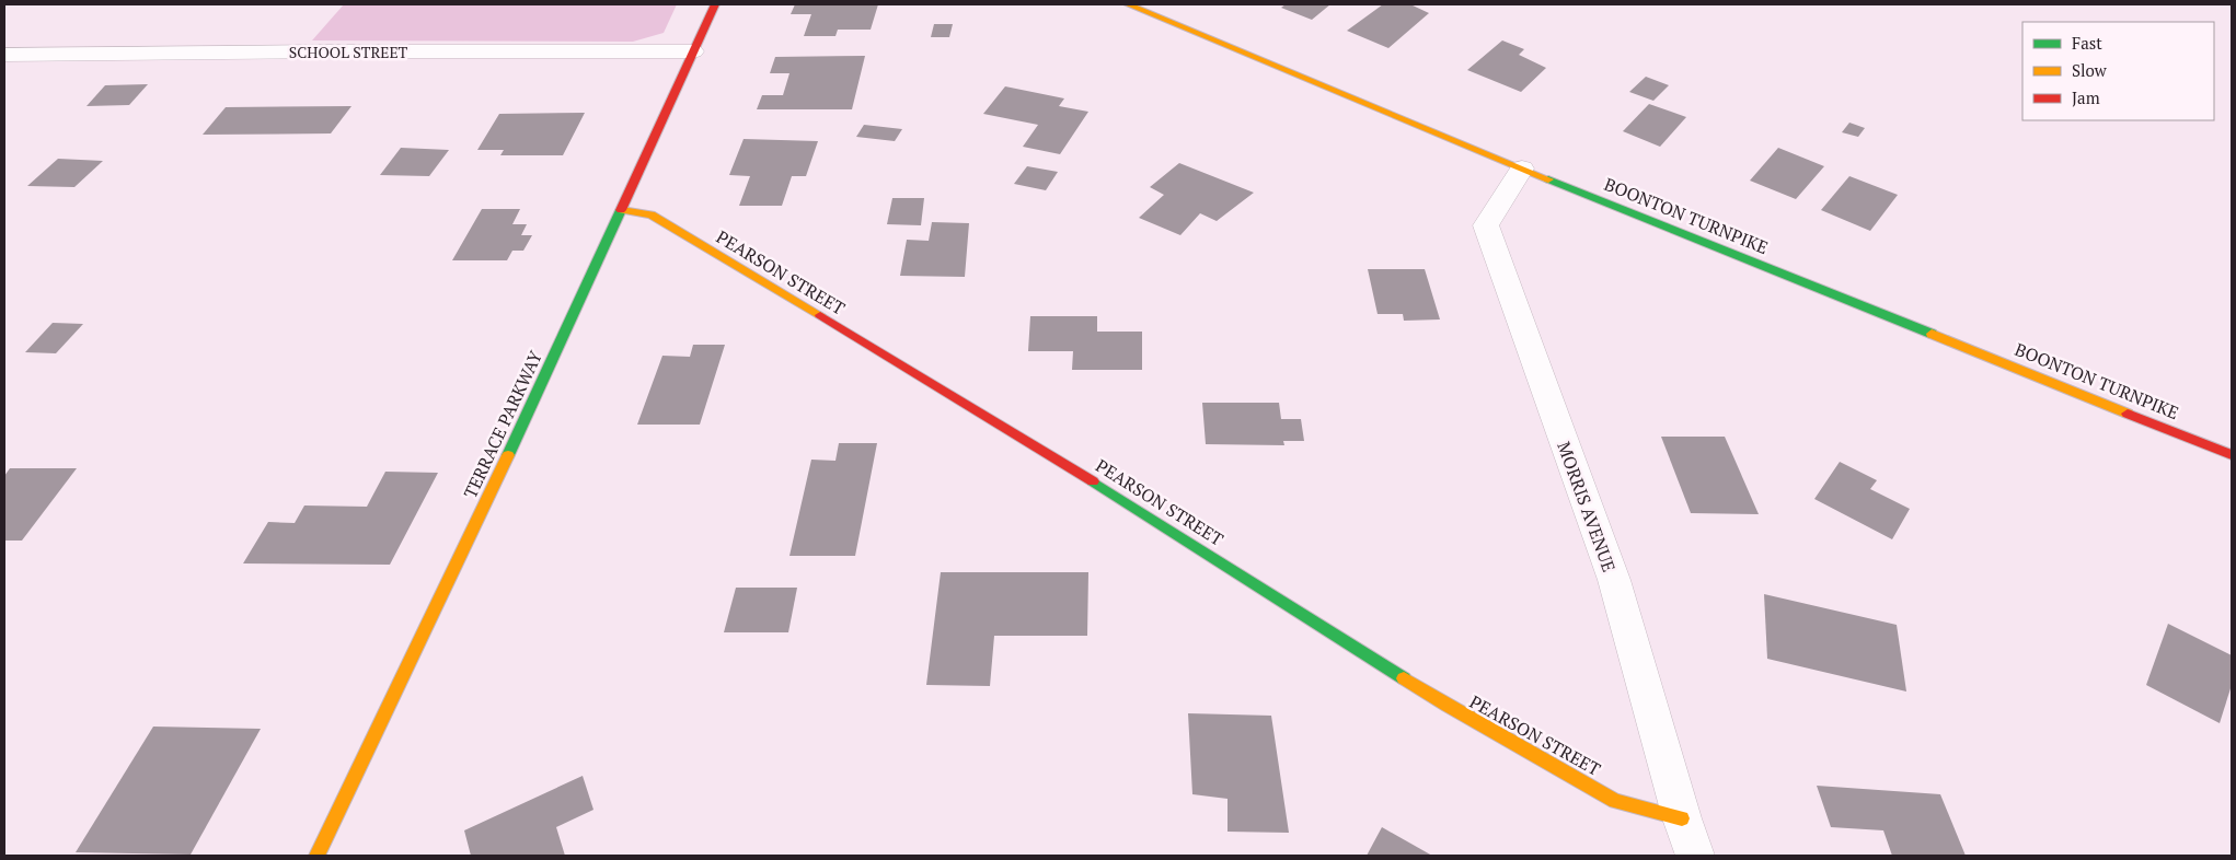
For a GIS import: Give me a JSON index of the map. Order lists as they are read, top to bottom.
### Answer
{
  "streets": {
    "street": [
      "SCHOOL STREET",
      "BOONTON TURNPIKE",
      "PEARSON STREET",
      "TERRACE PARKWAY",
      "MORRIS AVENUE"
    ]
  },
  "crossings": [
    ["SCHOOL STREET", "TERRACE PARKWAY"],
    ["BOONTON TURNPIKE", "MORRIS AVENUE"],
    ["PEARSON STREET", "TERRACE PARKWAY"],
    ["PEARSON STREET", "MORRIS AVENUE"]
  ],
  "legend": ["Fast", "Slow", "Jam"]
}
